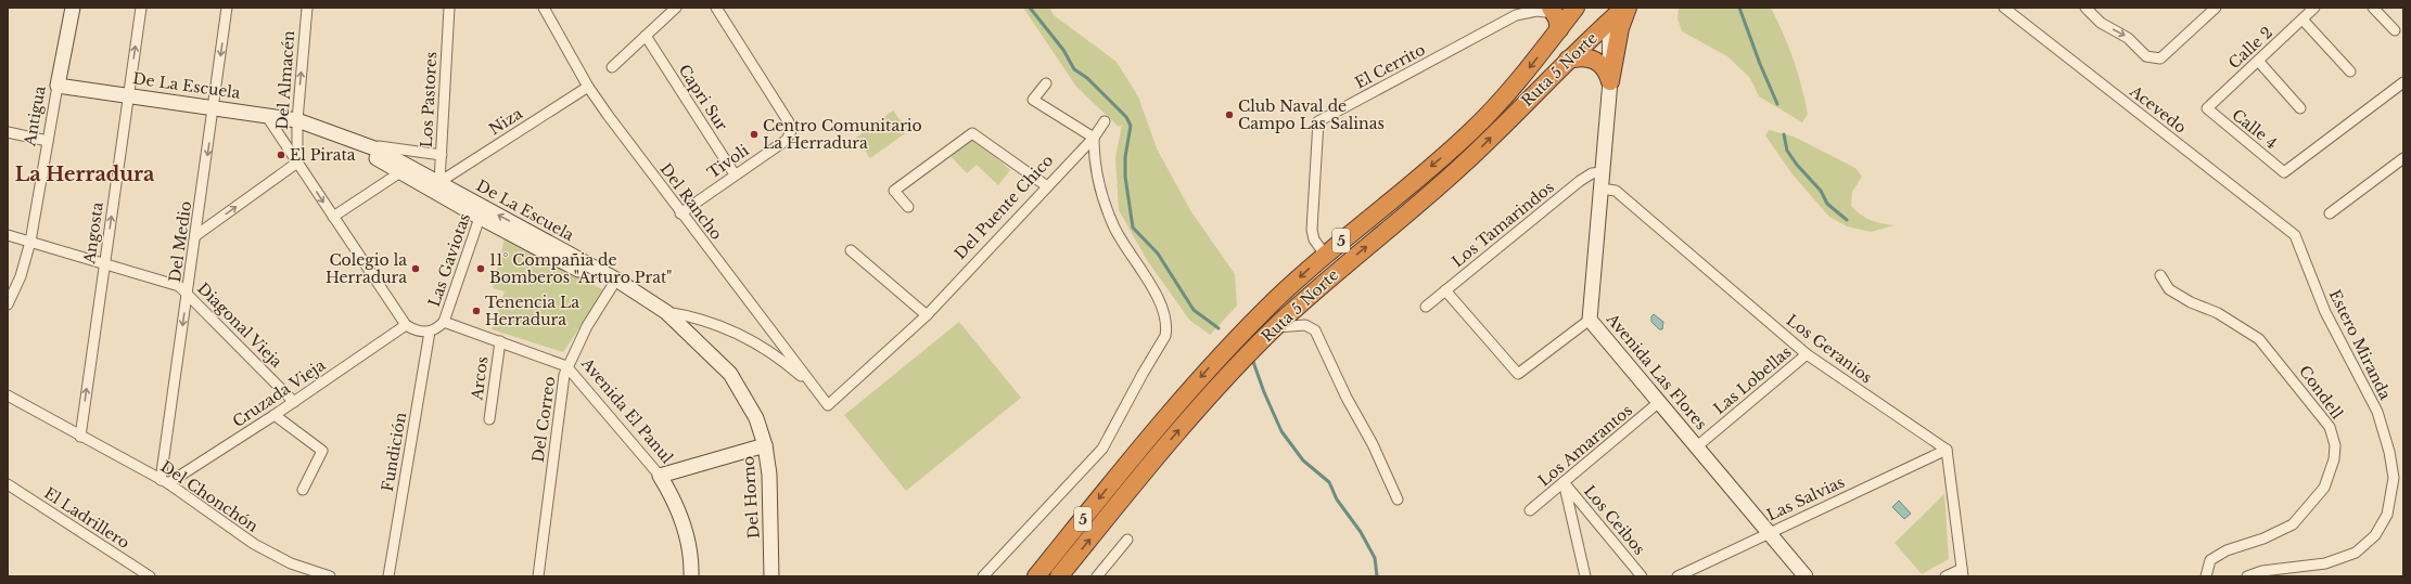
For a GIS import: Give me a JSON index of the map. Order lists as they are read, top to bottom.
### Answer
{
  "streets": {
    "highway": ["Ruta 5 Norte", "5"],
    "street": [
      "Calle 2",
      "El Cerrito",
      "Del Almacén",
      "De La Escuela",
      "Capri Sur",
      "Los Pastores",
      "Acevedo",
      "Antigua",
      "Niza",
      "Calle 4",
      "Tivoli",
      "Del Rancho",
      "Del Puente Chico",
      "Los Tamarindos",
      "Angosta",
      "Del Medio",
      "Las Gaviotas",
      "Diagonal Vieja",
      "Estero Miranda",
      "Los Geranios",
      "Avenida Las Flores",
      "Arcos",
      "Las Lobellas",
      "Condell",
      "Cruzada Vieja",
      "Avenida El Panul",
      "Del Correo",
      "Los Amarantos",
      "Fundición",
      "Del Chonchón",
      "Del Horno",
      "Las Salvias",
      "El Ladrillero",
      "Los Ceibos"
    ]
  },
  "crossings": [
    ["Calle 2", "Calle 4"],
    ["El Cerrito", "Ruta 5 Norte"],
    ["Ruta 5 Norte", "Avenida Las Flores"],
    ["Del Almacén", "De La Escuela"],
    ["De La Escuela", "Los Pastores"],
    ["De La Escuela", "Antigua"],
    ["De La Escuela", "Niza"],
    ["De La Escuela", "Angosta"],
    ["De La Escuela", "Del Medio"],
    ["De La Escuela", "Las Gaviotas"],
    ["De La Escuela", "Del Correo"],
    ["De La Escuela", "Del Horno"],
    ["Capri Sur", "Tivoli"],
    ["Los Pastores", "Niza"],
    ["Acevedo", "Estero Miranda"],
    ["Antigua", "Diagonal Vieja"],
    ["Niza", "Del Rancho"],
    ["Tivoli", "Del Rancho"],
    ["Del Rancho", "Del Puente Chico"],
    ["Los Tamarindos", "Avenida Las Flores"],
    ["Angosta", "Diagonal Vieja"],
    ["Angosta", "Del Chonchón"],
    ["Del Medio", "Diagonal Vieja"],
    ["Del Medio", "Cruzada Vieja"],
    ["Del Medio", "Del Chonchón"],
    ["Las Gaviotas", "Avenida El Panul"],
    ["Diagonal Vieja", "Cruzada Vieja"],
    ["Los Geranios", "Avenida Las Flores"],
    ["Los Geranios", "Las Lobellas"],
    ["Los Geranios", "Las Salvias"],
    ["Avenida Las Flores", "Las Lobellas"],
    ["Avenida Las Flores", "Los Amarantos"],
    ["Avenida Las Flores", "Las Salvias"],
    ["Arcos", "Avenida El Panul"],
    ["Cruzada Vieja", "Del Chonchón"],
    ["Avenida El Panul", "Del Correo"],
    ["Los Amarantos", "Los Ceibos"]
  ],
  "one_way": ["Del Almacén", "Angosta", "Del Medio"],
  "districts": ["La Herradura"],
  "places": [
    "Club Naval de Campo Las Salinas",
    "Centro Comunitario La Herradura",
    "El Pirata",
    "Colegio la Herradura",
    "11° Compañia de Bomberos \"Arturo Prat\"",
    "Tenencia La Herradura"
  ]
}
